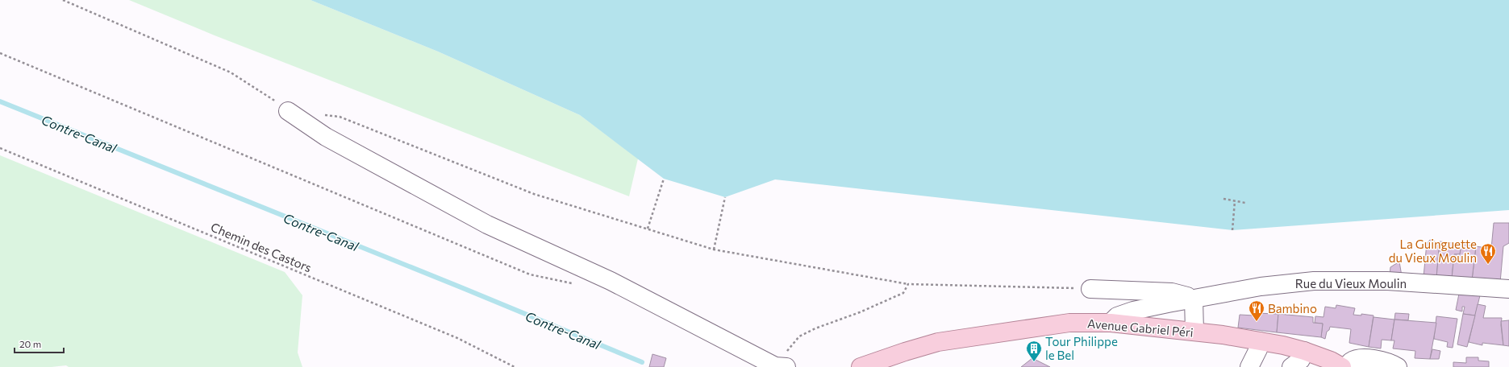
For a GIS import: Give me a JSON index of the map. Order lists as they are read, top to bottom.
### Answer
{
  "streets": {
    "main road": ["Avenue Gabriel Péri"],
    "street": ["Rue du Vieux Moulin"],
    "path": ["Chemin des Castors"]
  },
  "crossings": [
    ["Rue du Vieux Moulin", "Avenue Gabriel Péri"]
  ],
  "water": ["Contre-Canal"],
  "places": {
    "restaurant": ["La Guinguette du Vieux Moulin", "Bambino"],
    "building": ["Tour Philippe le Bel"]
  },
  "scale_bar": "20 m"
}
